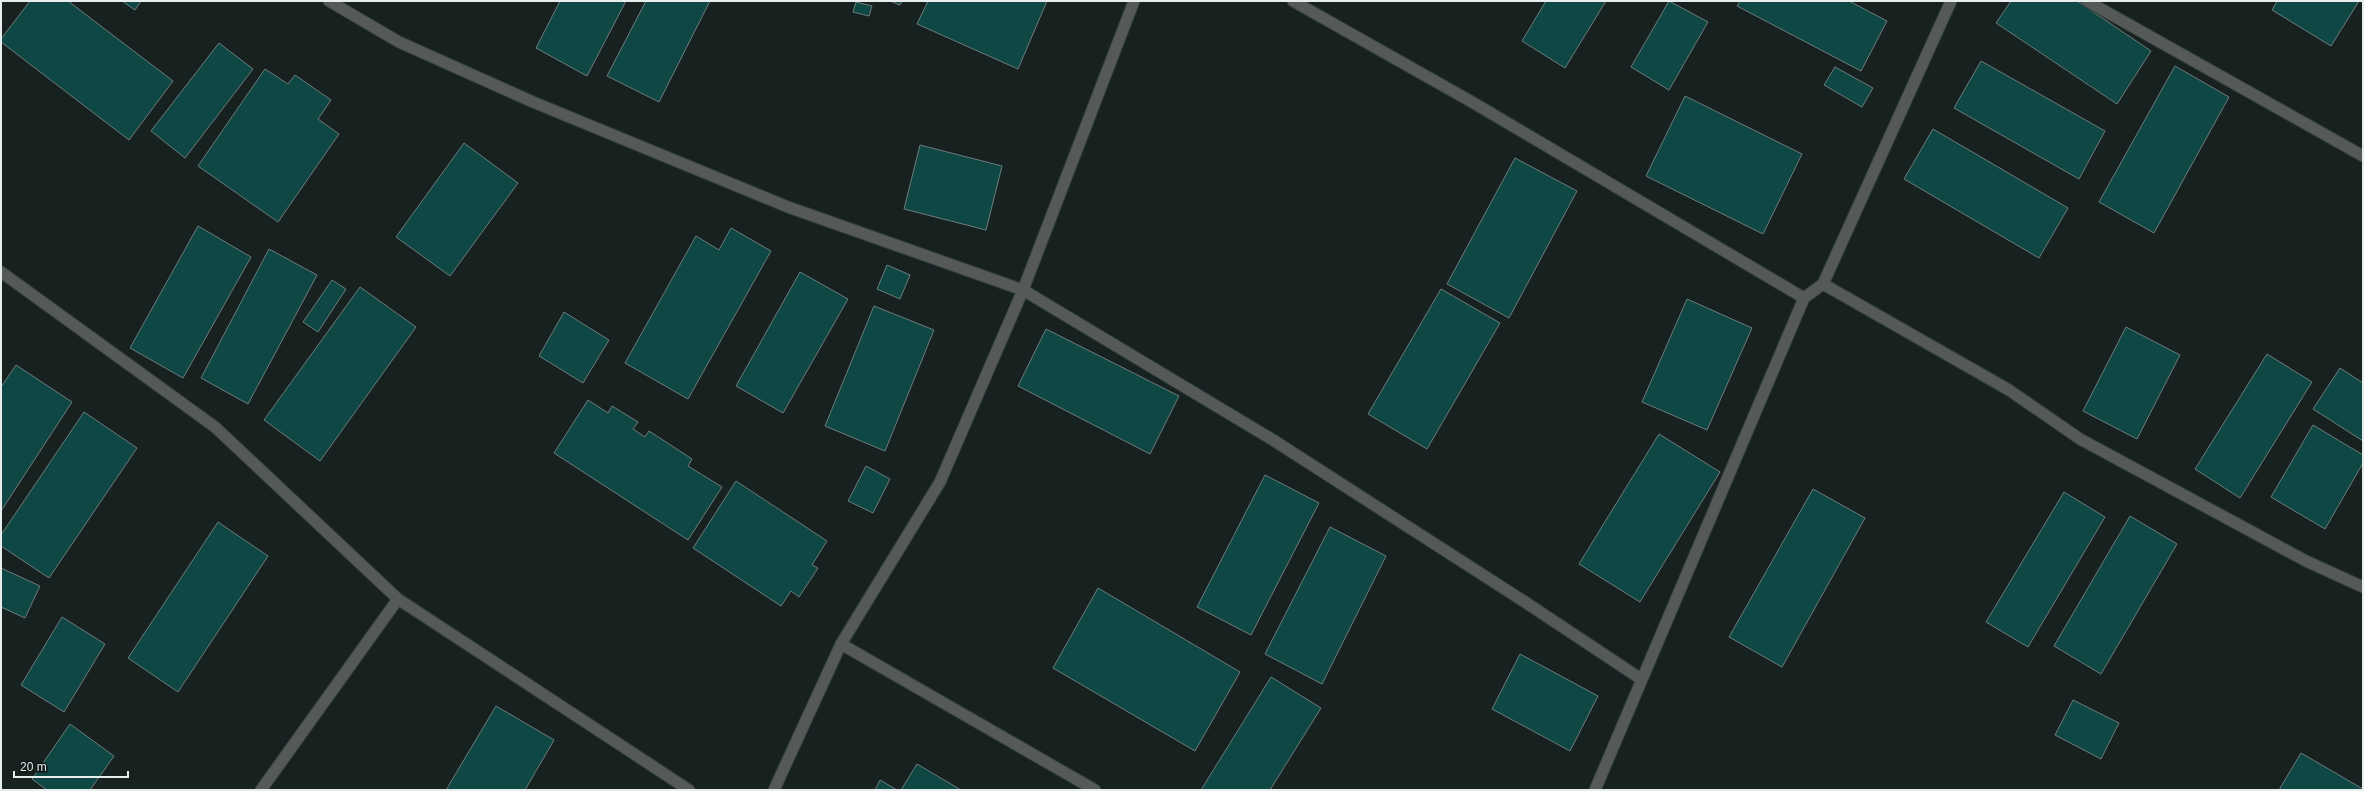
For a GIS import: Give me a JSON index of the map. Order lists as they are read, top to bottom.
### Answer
{
  "scale_bar": "20 m"
}
